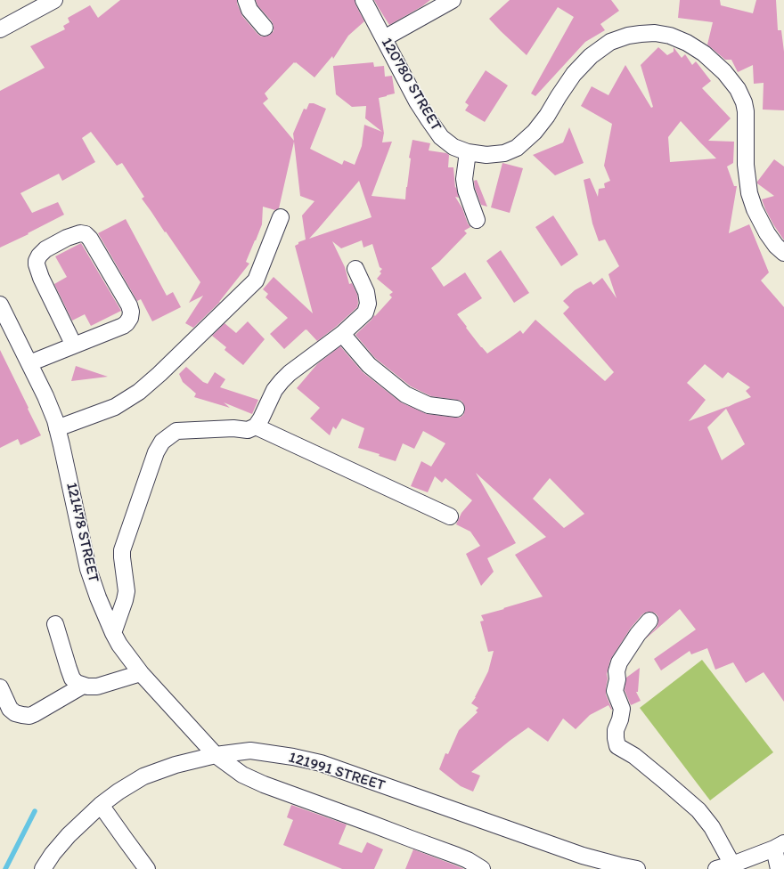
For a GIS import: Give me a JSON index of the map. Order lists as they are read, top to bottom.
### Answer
{
  "streets": {
    "street": ["120780 STREET", "121478 STREET", "121991 STREET"]
  },
  "crossings": [
    ["121478 STREET", "121991 STREET"]
  ]
}
